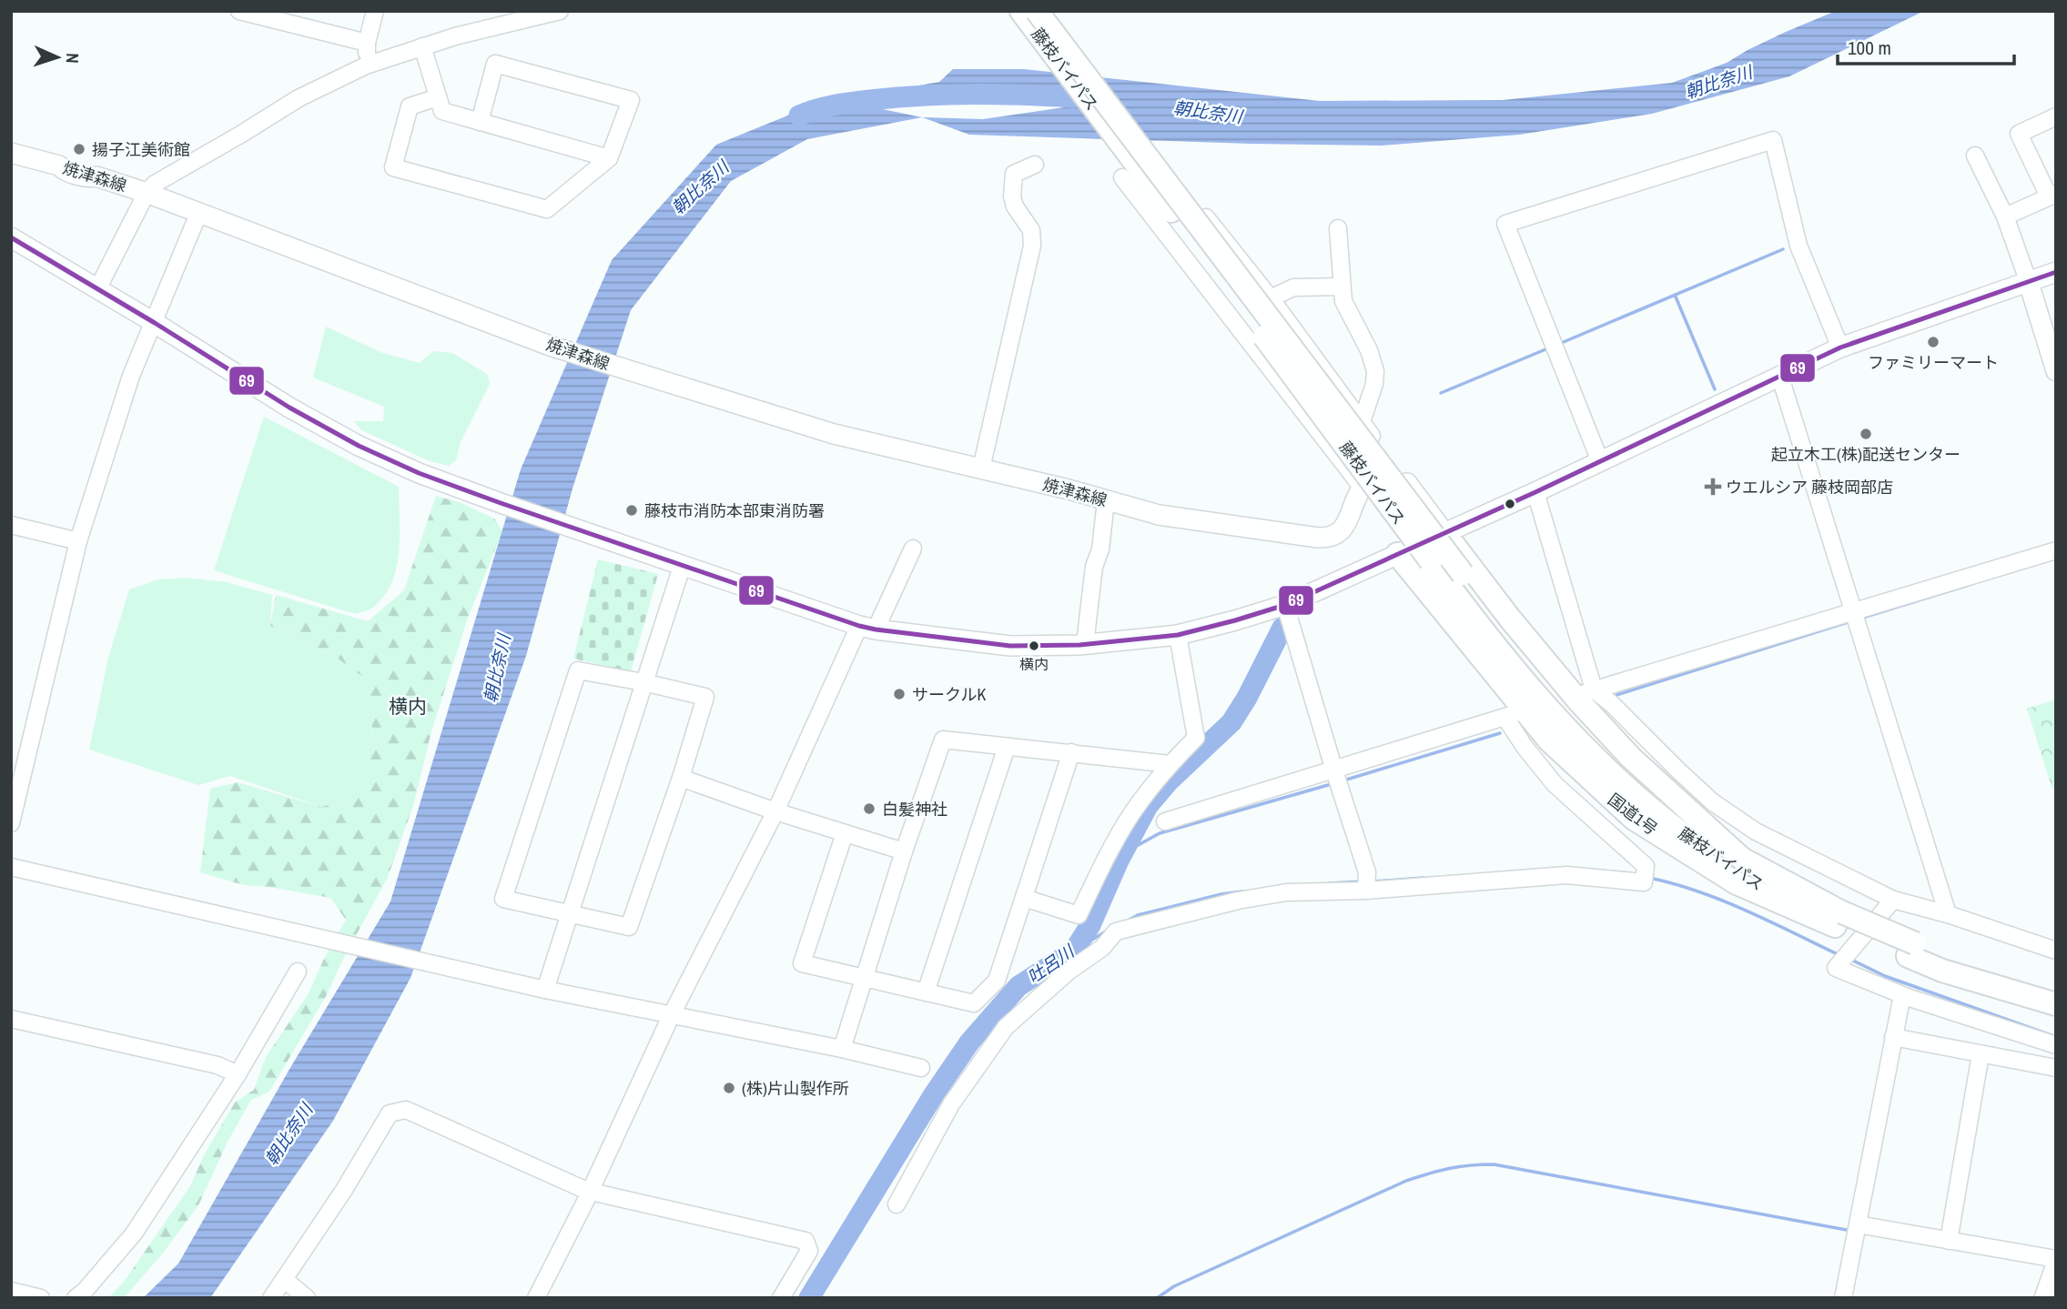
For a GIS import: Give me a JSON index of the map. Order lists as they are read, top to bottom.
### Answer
{
  "streets": {
    "highway": ["藤枝バイパス", "国道1号"],
    "main road": ["焼津森線"]
  },
  "crossings": [
    ["藤枝バイパス", "国道1号"]
  ],
  "districts": ["横内"],
  "water": ["朝比奈川", "吐呂川"],
  "places": {
    "other": [
      "揚子江美術館",
      "ファミリーマート",
      "起立木工(株)配送センター",
      "藤枝市消防本部東消防署",
      "横内",
      "サークルK",
      "白髪神社",
      "(株)片山製作所"
    ],
    "health": ["ウエルシア 藤枝岡部店"]
  },
  "lines": ["transit line 69"],
  "scale_bar": "100 m",
  "north": "right"
}
